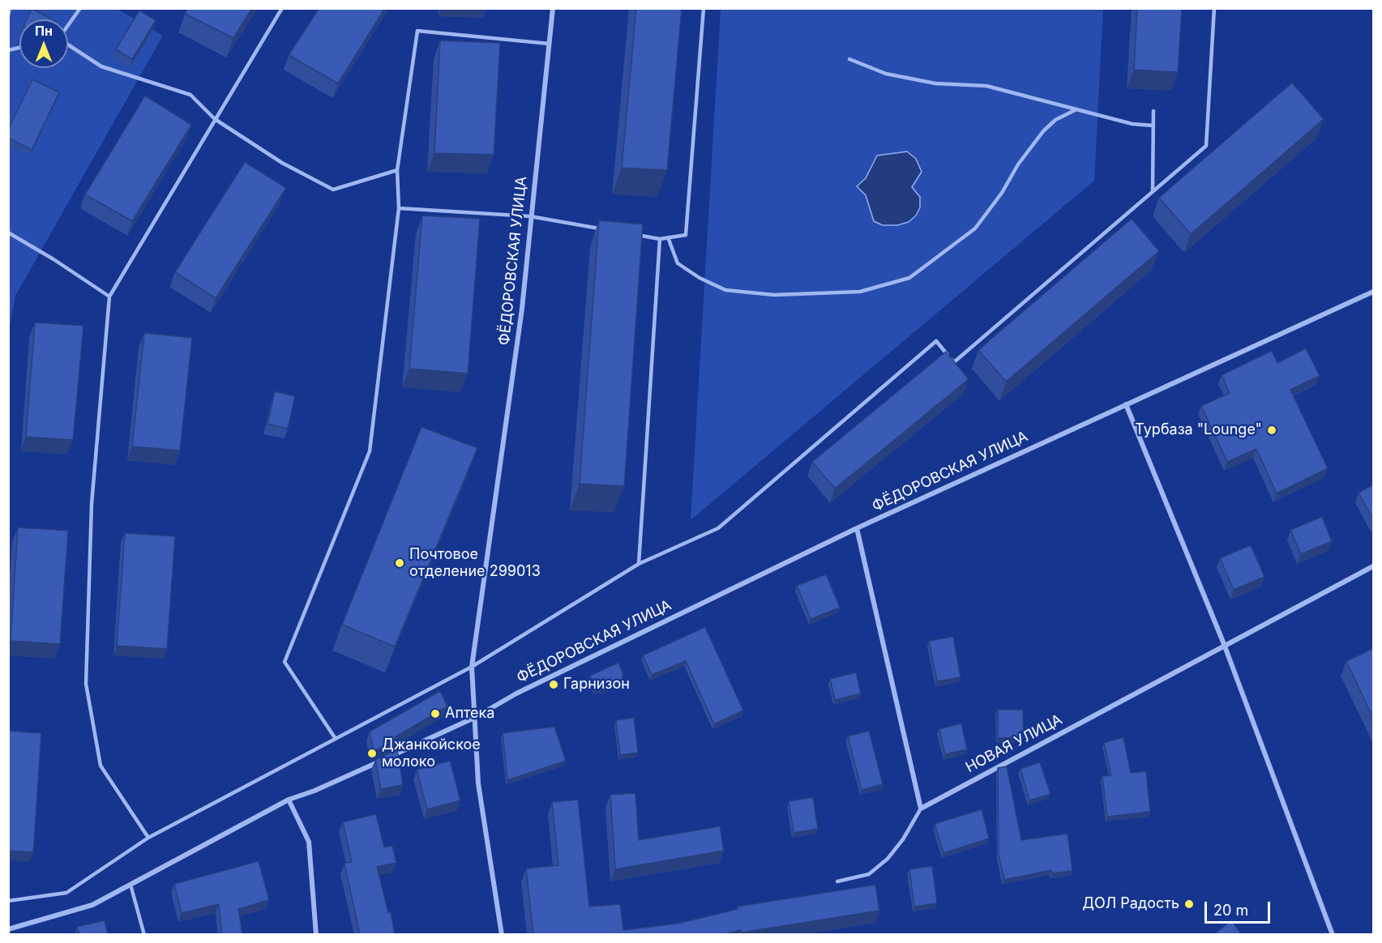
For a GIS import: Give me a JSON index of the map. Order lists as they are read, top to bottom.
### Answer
{
  "streets": {
    "street": ["ФЁДОРОВСКАЯ УЛИЦА", "НОВАЯ УЛИЦА"]
  },
  "places": [
    "Турбаза \"Lounge\"",
    "Почтовое отделение 299013",
    "Гарнизон",
    "Аптека",
    "Джанкойское молоко",
    "ДОЛ Радость"
  ],
  "scale_bar": "20 m",
  "north": "top"
}
